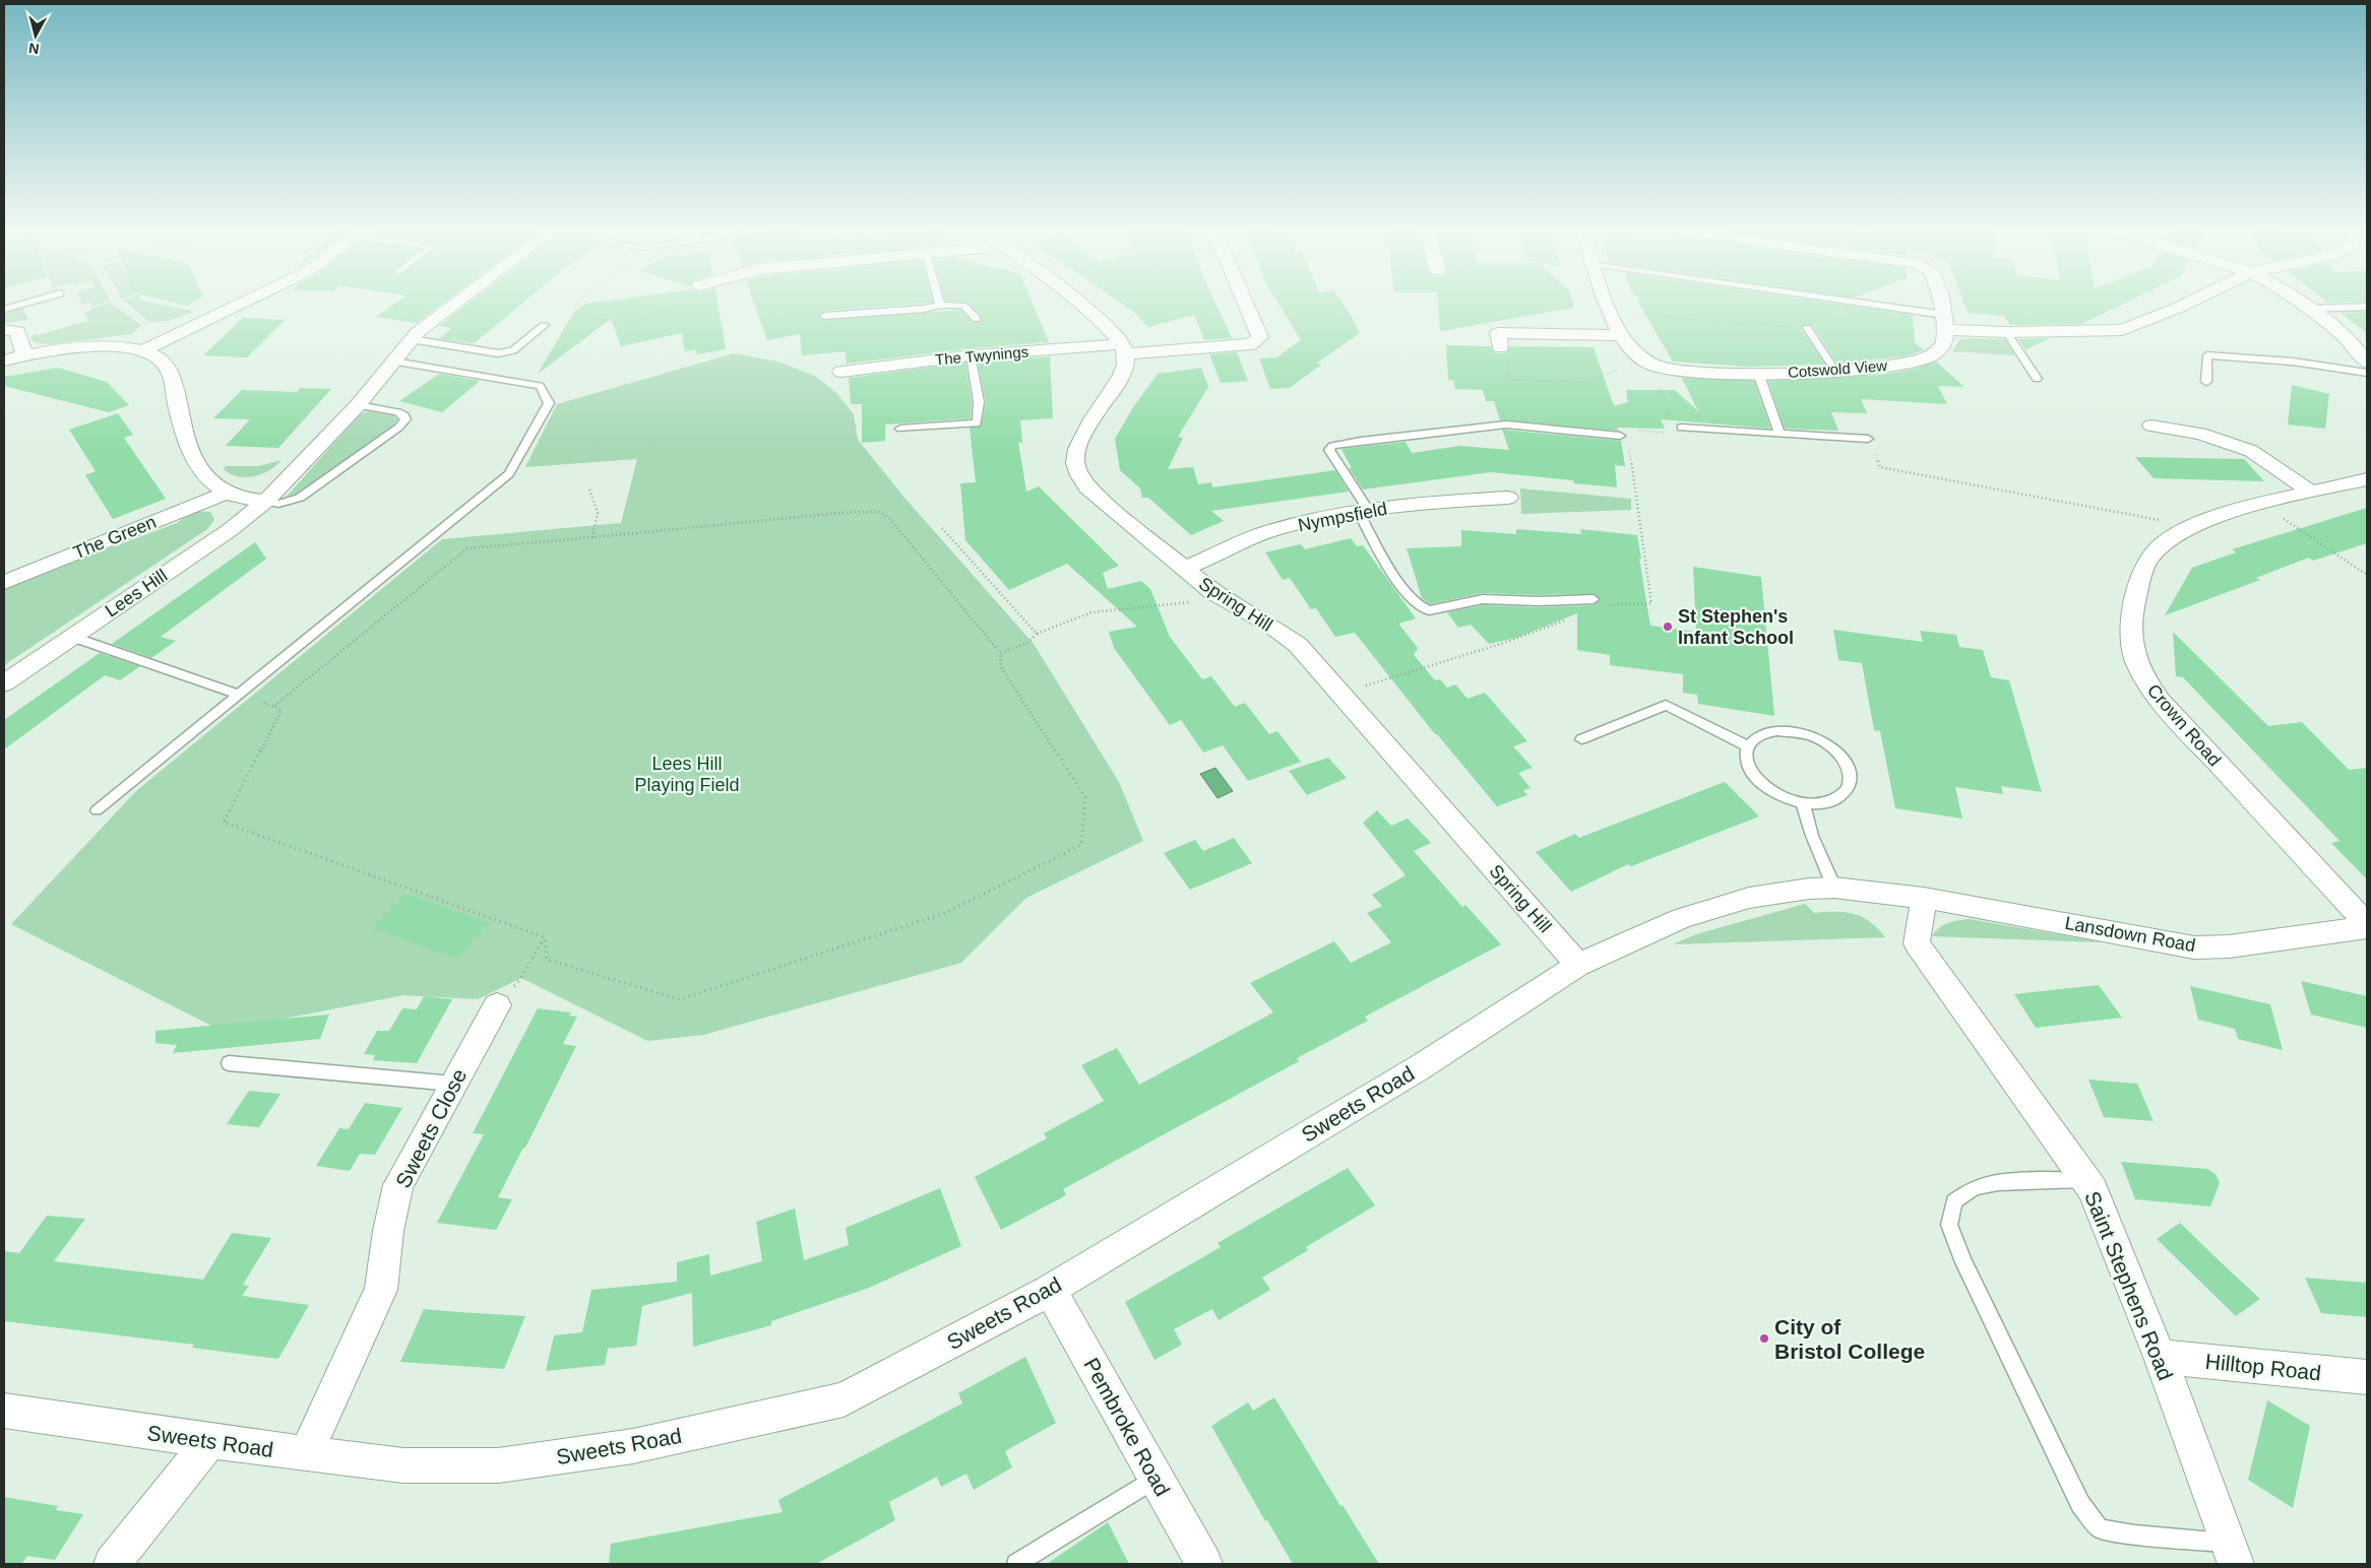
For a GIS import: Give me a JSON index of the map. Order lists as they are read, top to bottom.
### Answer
{
  "streets": {
    "street": [
      "The Twynings",
      "Cotswold View",
      "Nympsfield",
      "The Green",
      "Lees Hill",
      "Spring Hill",
      "Crown Road",
      "Lansdown Road",
      "Sweets Road",
      "Sweets Close",
      "Saint Stephens Road",
      "Hilltop Road",
      "Pembroke Road"
    ]
  },
  "crossings": [
    ["The Twynings", "Spring Hill"],
    ["Nympsfield", "Spring Hill"],
    ["Spring Hill", "Sweets Road"],
    ["Crown Road", "Lansdown Road"],
    ["Lansdown Road", "Sweets Road"],
    ["Lansdown Road", "Saint Stephens Road"],
    ["Sweets Road", "Sweets Close"],
    ["Sweets Road", "Saint Stephens Road"],
    ["Sweets Road", "Pembroke Road"],
    ["Saint Stephens Road", "Hilltop Road"]
  ],
  "parks": ["Lees Hill Playing Field"],
  "places": ["St Stephen's Infant School", "City of Bristol College"],
  "north": "bottom"
}
